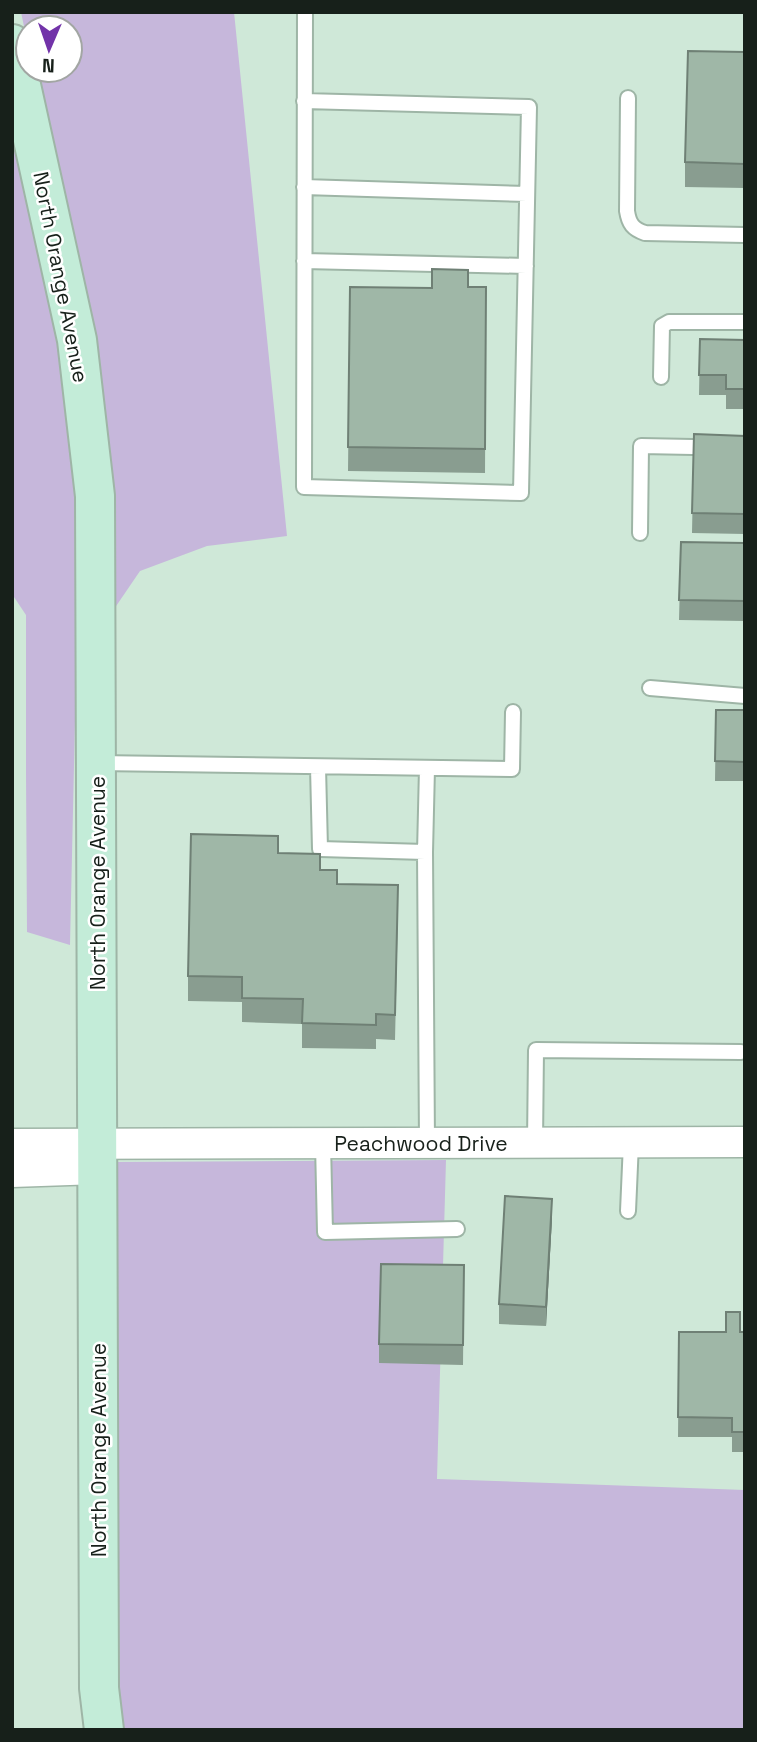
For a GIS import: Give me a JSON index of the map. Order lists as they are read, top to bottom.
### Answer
{
  "streets": {
    "street": ["North Orange Avenue", "Peachwood Drive"]
  },
  "crossings": [
    ["North Orange Avenue", "Peachwood Drive"]
  ],
  "north": "bottom"
}
